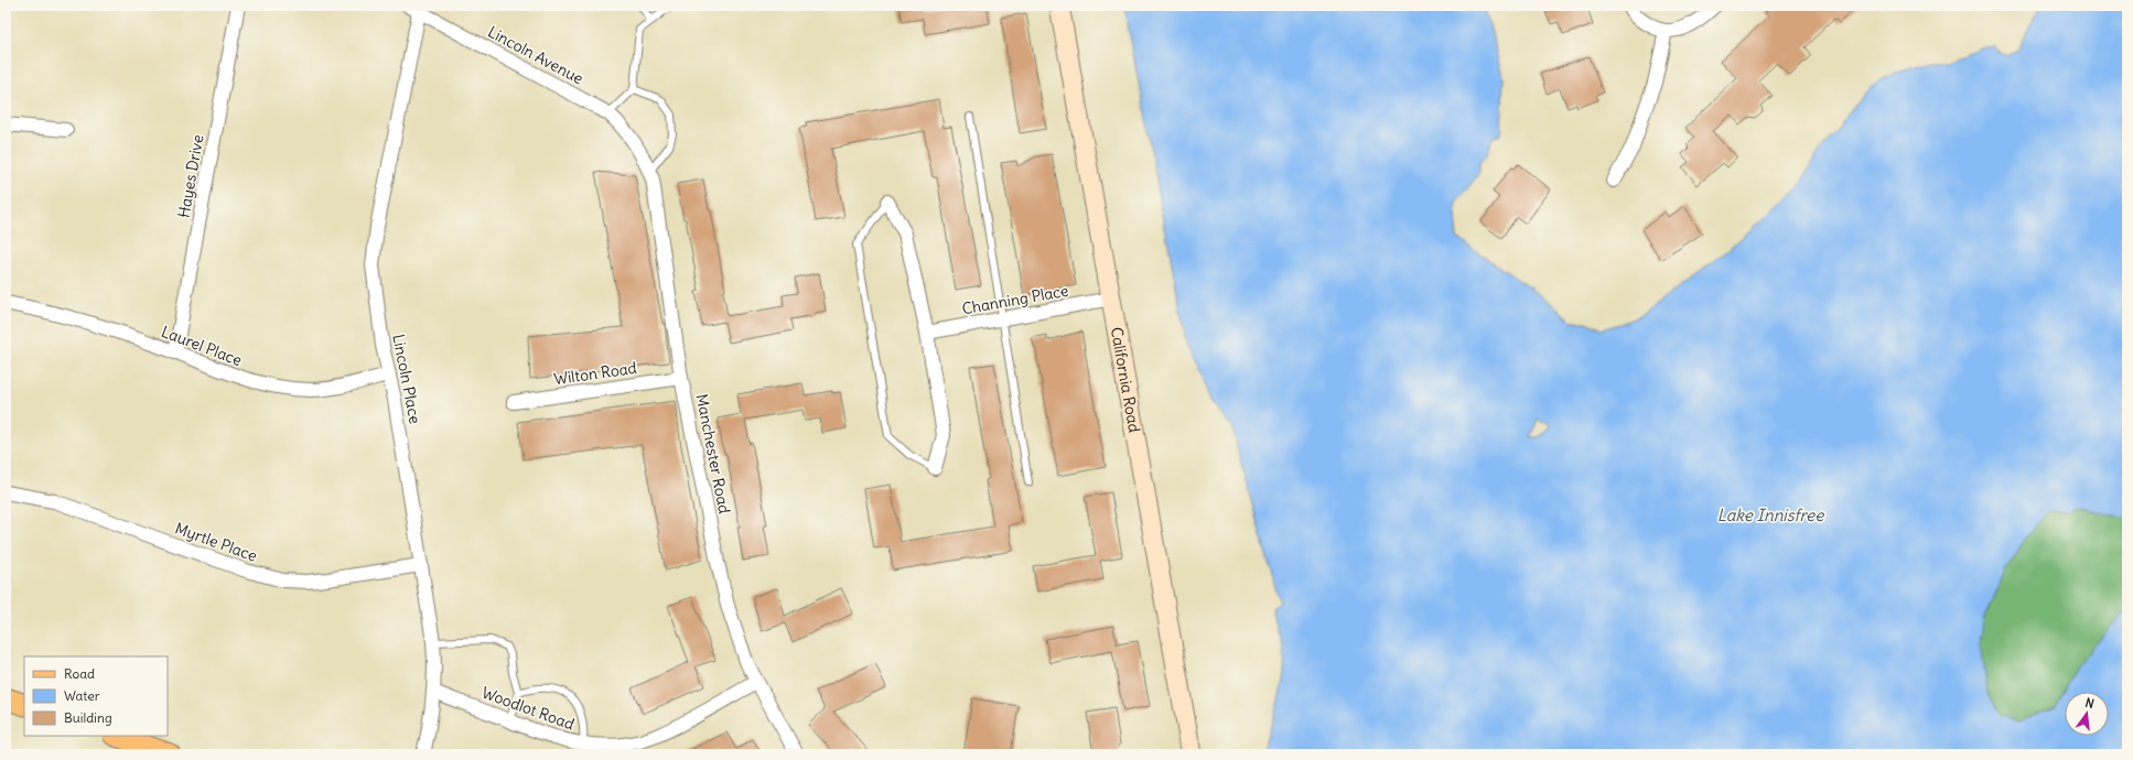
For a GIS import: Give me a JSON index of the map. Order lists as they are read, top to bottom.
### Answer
{
  "streets": {
    "main road": ["California Road"],
    "street": [
      "Lincoln Avenue",
      "Hayes Drive",
      "Channing Place",
      "Laurel Place",
      "Wilton Road",
      "Lincoln Place",
      "Manchester Road",
      "Myrtle Place",
      "Woodlot Road"
    ]
  },
  "crossings": [
    ["Lincoln Avenue", "Lincoln Place"],
    ["Lincoln Avenue", "Manchester Road"],
    ["Hayes Drive", "Laurel Place"],
    ["Channing Place", "California Road"],
    ["Laurel Place", "Lincoln Place"],
    ["Wilton Road", "Manchester Road"],
    ["Lincoln Place", "Myrtle Place"],
    ["Lincoln Place", "Woodlot Road"],
    ["Manchester Road", "Woodlot Road"]
  ],
  "water": ["Lake Innisfree"],
  "legend": ["Road", "Water", "Building"],
  "north": "top"
}
